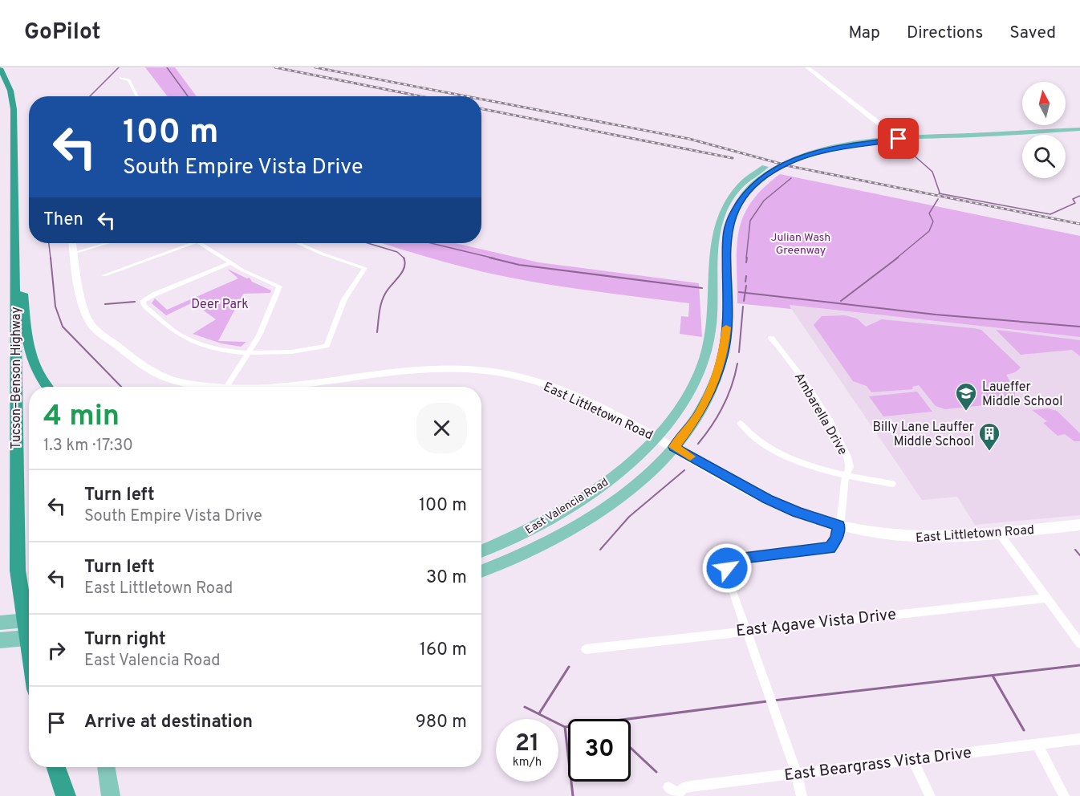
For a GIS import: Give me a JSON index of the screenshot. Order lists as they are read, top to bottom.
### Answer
{
  "streets": {
    "highway": ["Tucson–Benson Highway"],
    "main road": ["East Valencia Road"],
    "street": [
      "East Littletown Road",
      "Ambarella Drive",
      "East Agave Vista Drive",
      "East Beargrass Vista Drive"
    ]
  },
  "crossings": [
    ["East Littletown Road", "Ambarella Drive"],
    ["East Littletown Road", "East Valencia Road"],
    ["Ambarella Drive", "East Agave Vista Drive"]
  ],
  "parks": ["Julian Wash Greenway", "Deer Park"],
  "places": {
    "school or university": ["Laueffer Middle School"],
    "building": ["Billy Lane Lauffer Middle School"]
  },
  "north": "top",
  "page": {
    "header": "GoPilot",
    "nav": ["Map", "Directions", "Saved"],
    "turn": ["100 m", "South Empire Vista Drive"],
    "then": "Then",
    "heading": ["4 min", "1.3 km · 17:30"],
    "list": [
      {
        "name": "Turn left",
        "note": "South Empire Vista Drive",
        "value": "100 m"
      },
      {
        "name": "Turn left",
        "note": "East Littletown Road",
        "value": "30 m"
      },
      {
        "name": "Turn right",
        "note": "East Valencia Road",
        "value": "160 m"
      },
      {
        "name": "Arrive at destination",
        "value": "980 m"
      }
    ],
    "speed": "21 km/h",
    "limit": "30"
  }
}
